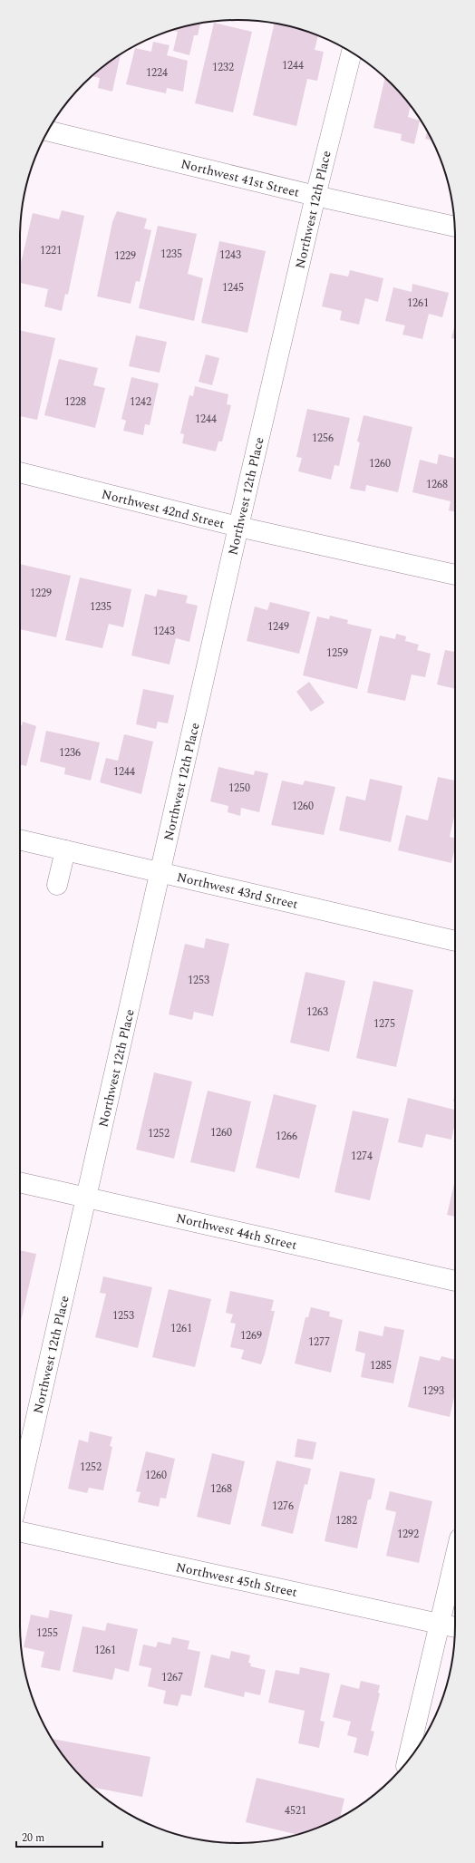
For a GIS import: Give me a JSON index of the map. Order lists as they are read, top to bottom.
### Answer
{
  "streets": {
    "street": [
      "Northwest 41st Street",
      "Northwest 12th Place",
      "Northwest 42nd Street",
      "Northwest 43rd Street",
      "Northwest 44th Street",
      "Northwest 45th Street"
    ]
  },
  "crossings": [
    ["Northwest 41st Street", "Northwest 12th Place"],
    ["Northwest 12th Place", "Northwest 42nd Street"],
    ["Northwest 12th Place", "Northwest 43rd Street"],
    ["Northwest 12th Place", "Northwest 44th Street"]
  ],
  "house_numbers": [
    "1244",
    "1232",
    "1224",
    "1221",
    "1235",
    "1243",
    "1229",
    "1245",
    "1261",
    "1228",
    "1242",
    "1244",
    "1256",
    "1260",
    "1268",
    "1229",
    "1235",
    "1249",
    "1243",
    "1259",
    "1236",
    "1244",
    "1250",
    "1260",
    "1253",
    "1263",
    "1275",
    "1260",
    "1252",
    "1266",
    "1274",
    "1253",
    "1261",
    "1269",
    "1277",
    "1285",
    "1293",
    "1252",
    "1260",
    "1268",
    "1276",
    "1282",
    "1292",
    "1255",
    "1261",
    "1267",
    "4521"
  ],
  "scale_bar": "20 m"
}
